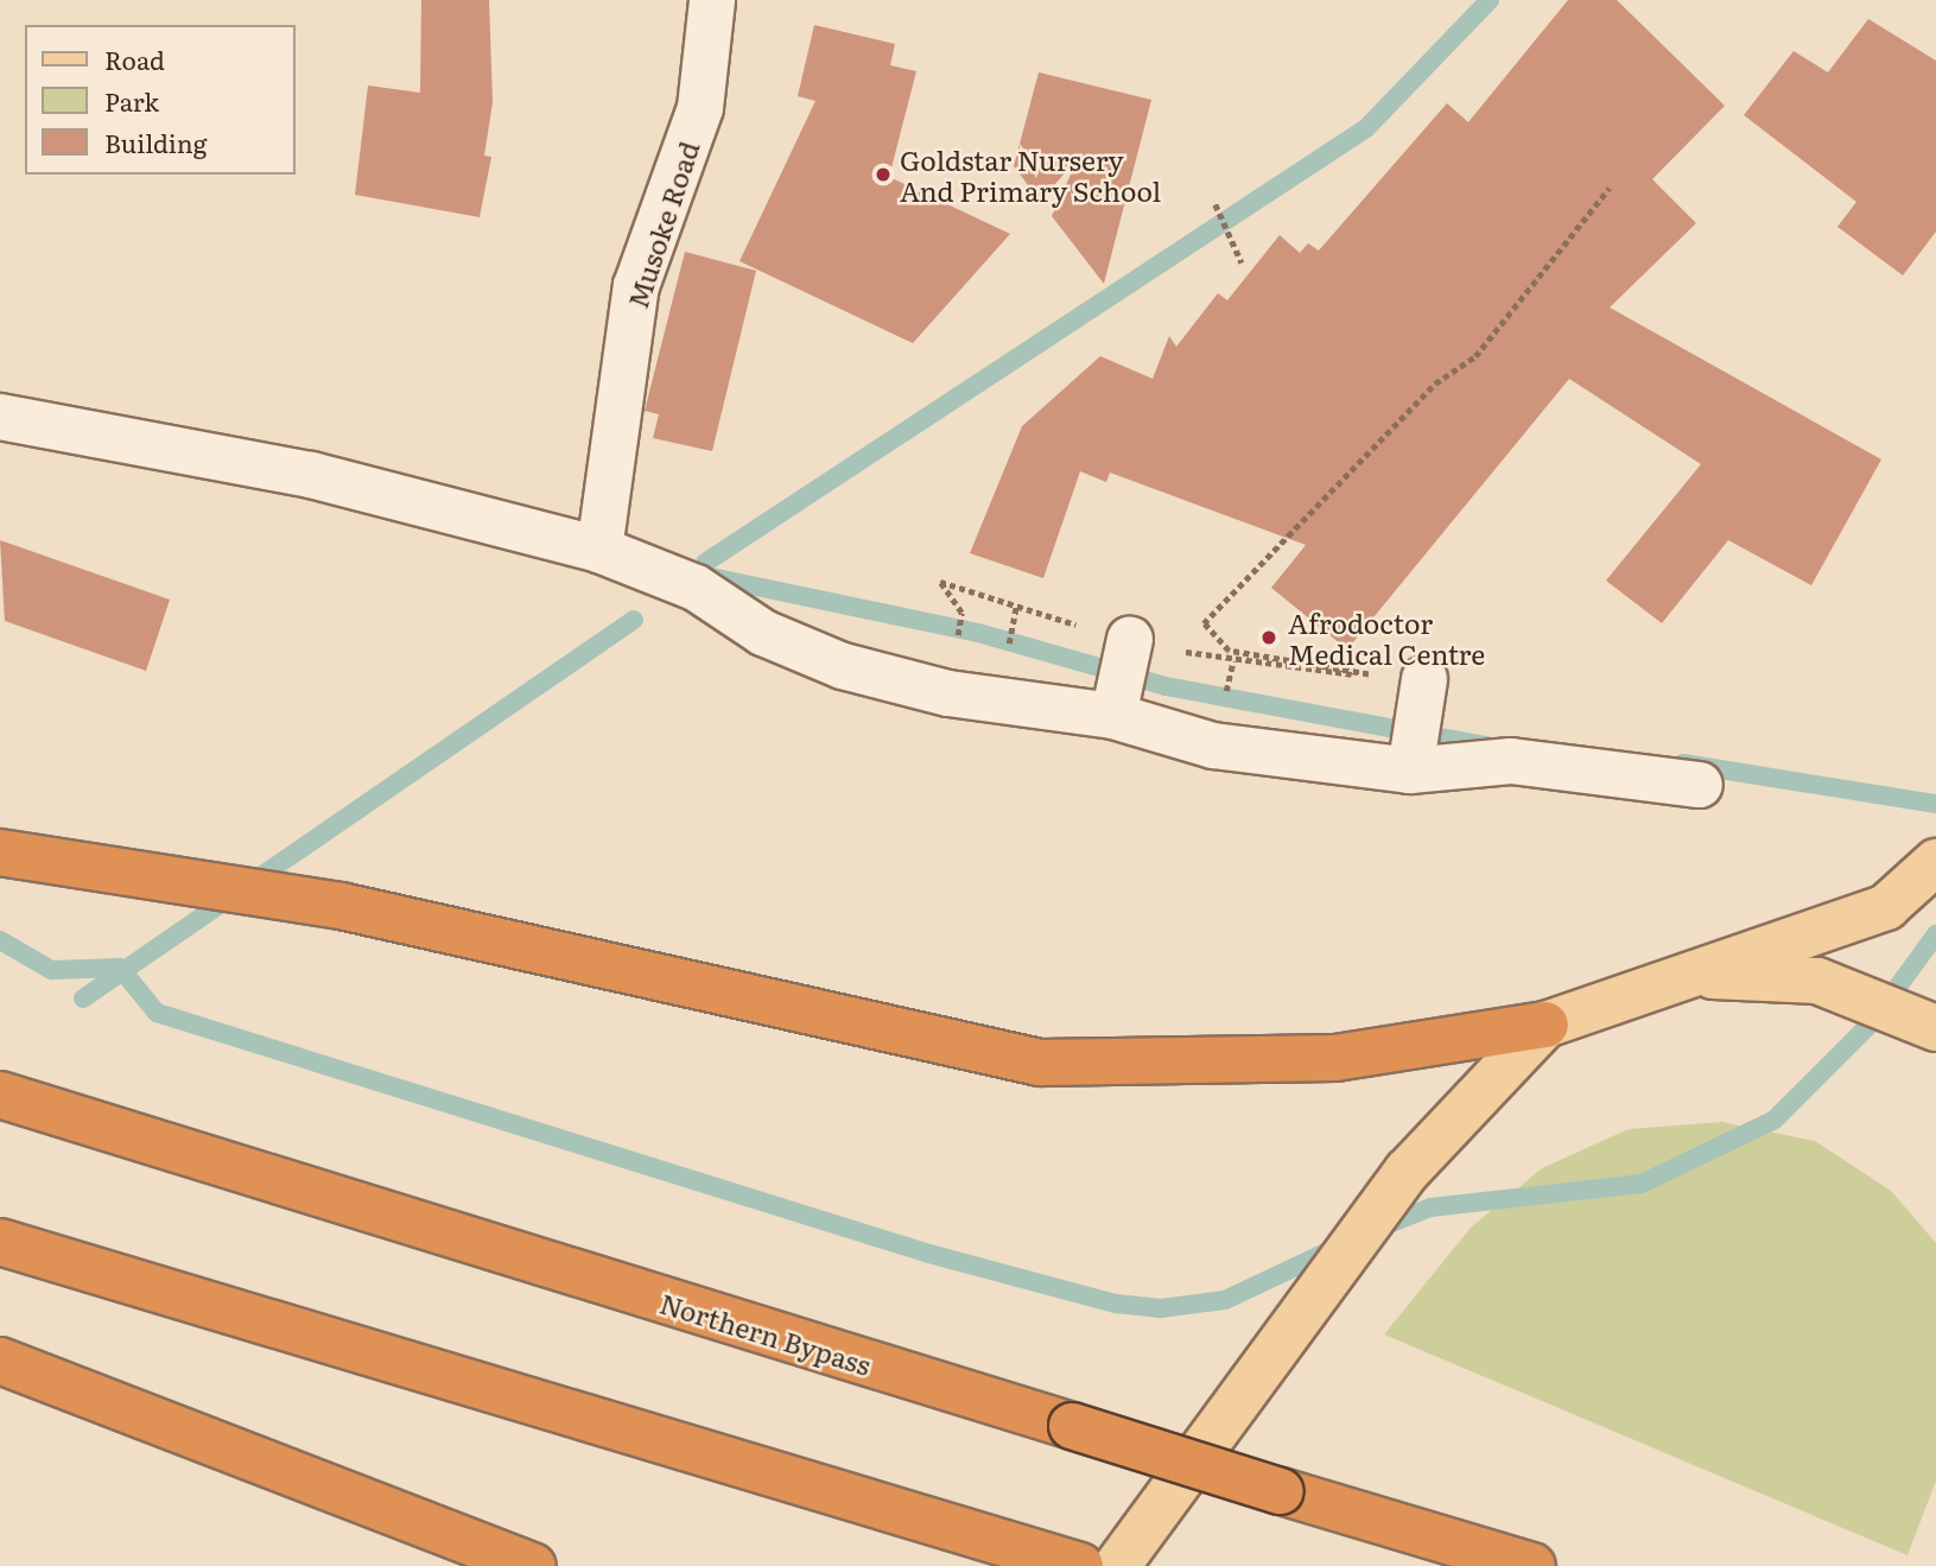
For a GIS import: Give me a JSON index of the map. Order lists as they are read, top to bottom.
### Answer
{
  "streets": {
    "highway": ["Northern Bypass"],
    "street": ["Musoke Road"]
  },
  "places": ["Goldstar Nursery And Primary School", "Afrodoctor Medical Centre"],
  "legend": ["Road", "Park", "Building"]
}
